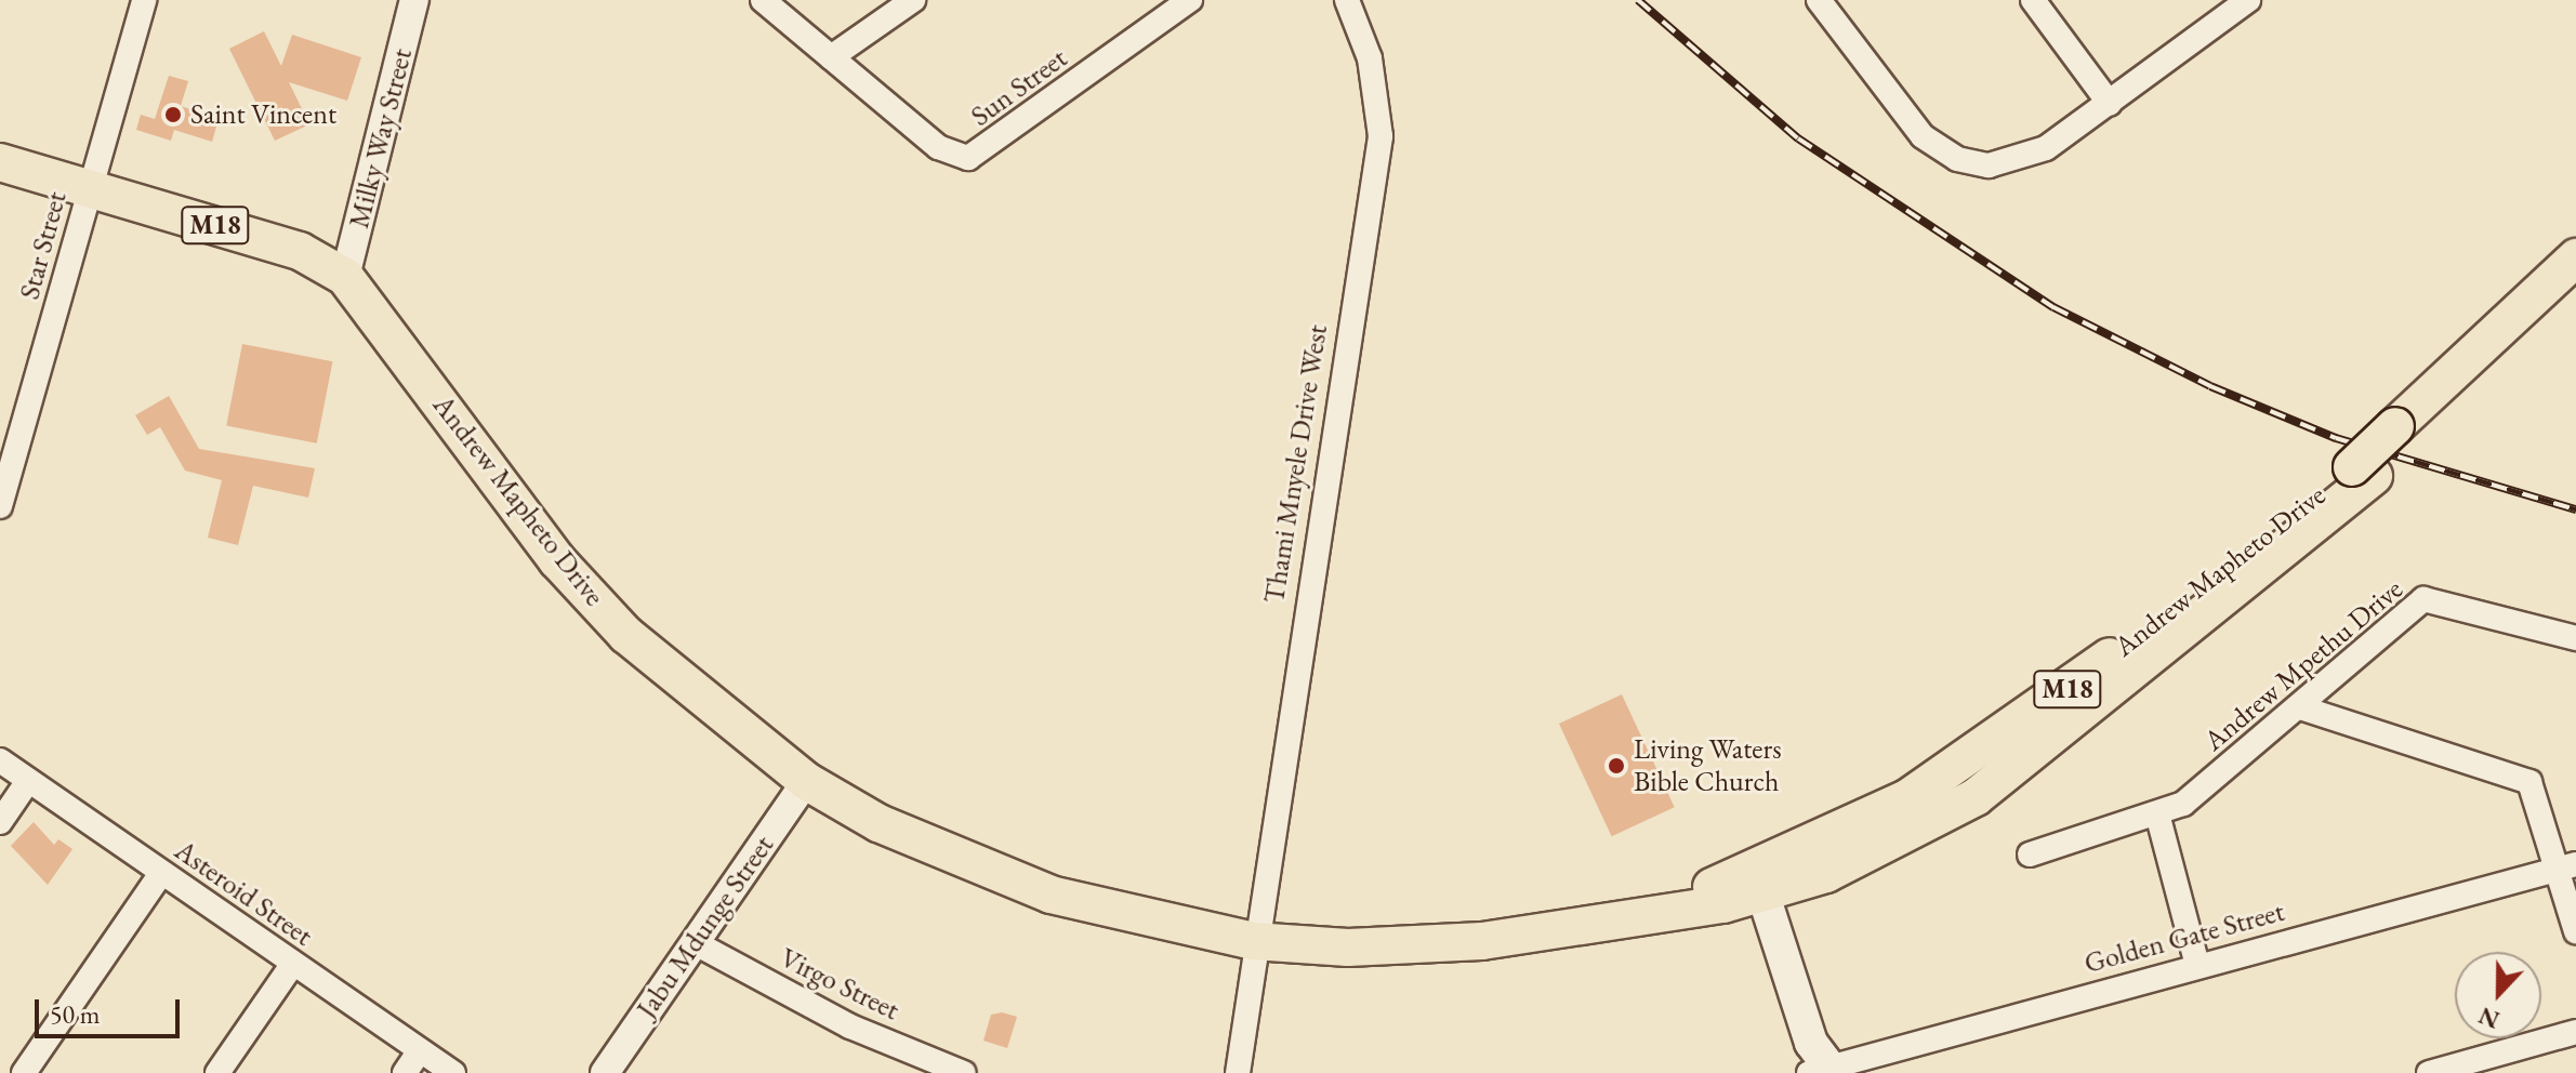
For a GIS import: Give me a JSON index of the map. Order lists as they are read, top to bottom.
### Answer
{
  "streets": {
    "main road": ["M18", "Andrew Mapheto Drive"],
    "street": [
      "Sun Street",
      "Milky Way Street",
      "Star Street",
      "Thami Mnyele Drive West",
      "Andrew Mpethu Drive",
      "Asteroid Street",
      "Jabu Mdunge Street",
      "Golden Gate Street",
      "Virgo Street"
    ]
  },
  "crossings": [
    ["Milky Way Street", "Andrew Mapheto Drive"],
    ["Star Street", "Andrew Mapheto Drive"],
    ["Thami Mnyele Drive West", "Andrew Mapheto Drive"],
    ["Andrew Mapheto Drive", "Jabu Mdunge Street"],
    ["Jabu Mdunge Street", "Virgo Street"]
  ],
  "places": ["Saint Vincent", "Living Waters Bible Church"],
  "scale_bar": "50 m",
  "north": "bottom"
}
